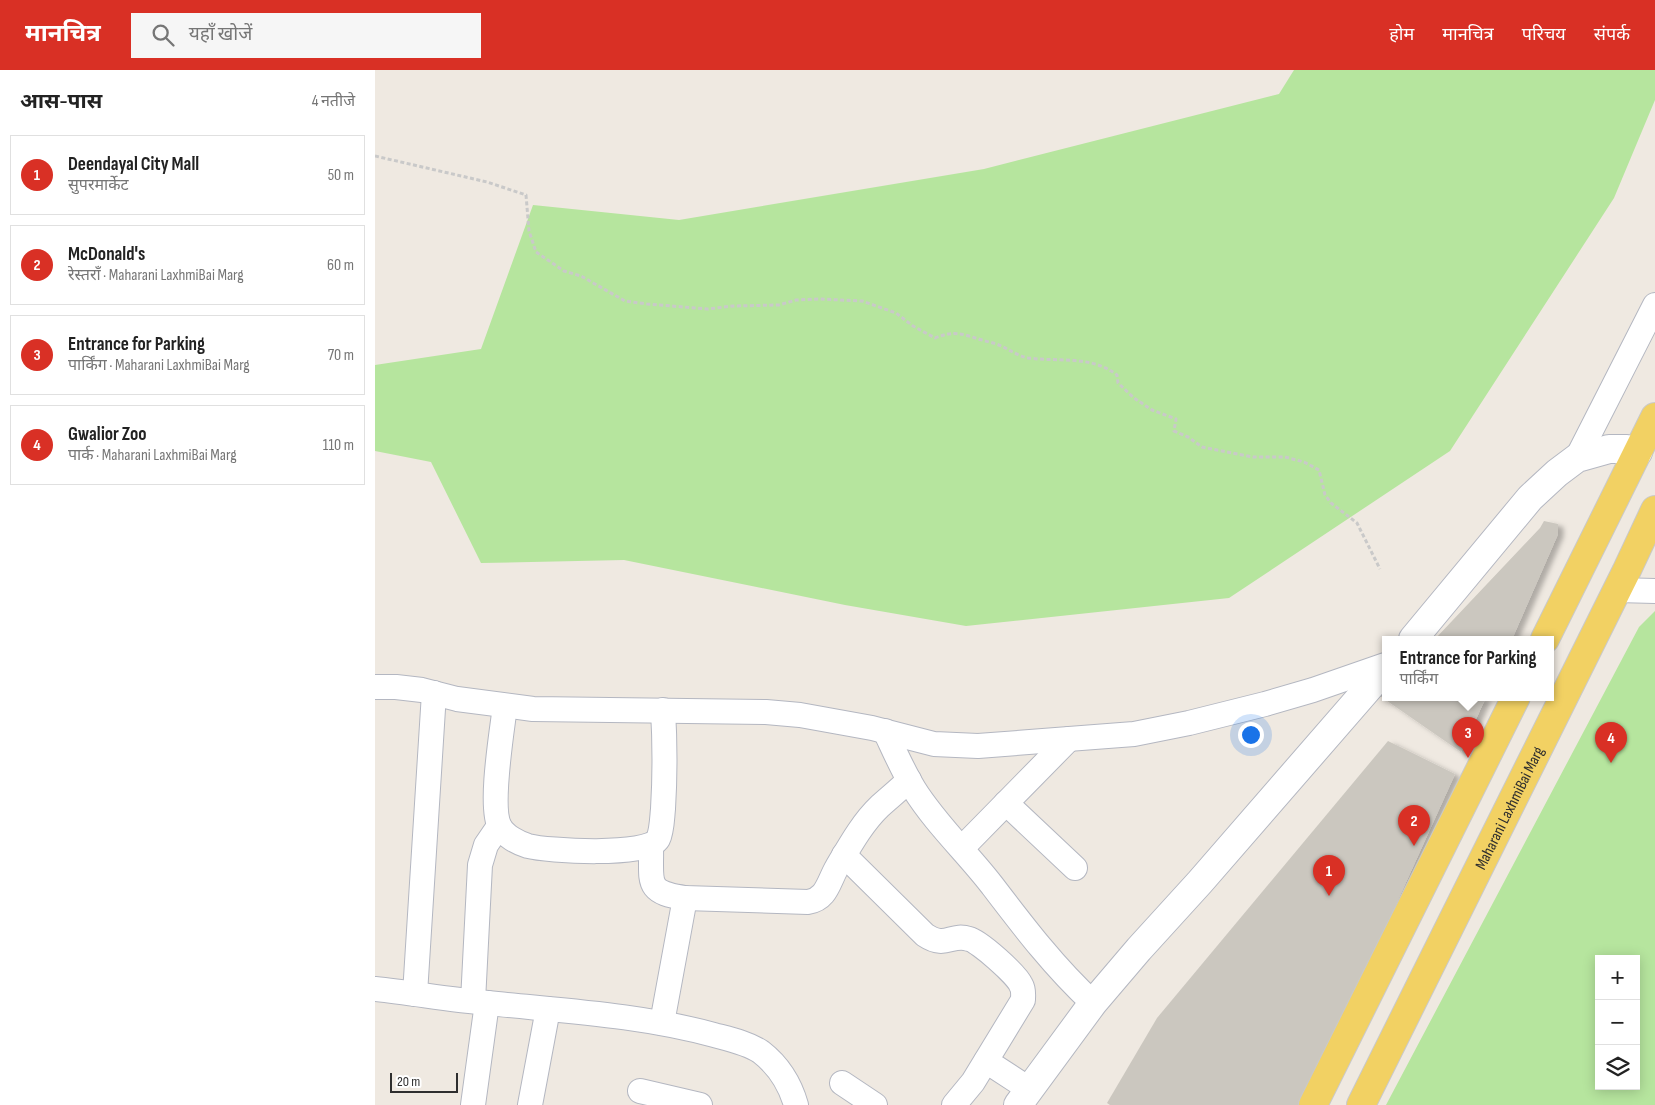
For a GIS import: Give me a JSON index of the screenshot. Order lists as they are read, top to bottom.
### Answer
{
  "streets": {
    "main road": ["Maharani LaxhmiBai Marg"]
  },
  "scale_bar": "20 m",
  "page": {
    "header": "मानचित्र",
    "search": "यहाँ खोजें",
    "nav": [
      "होम",
      "मानचित्र",
      "परिचय",
      "संपर्क"
    ],
    "heading": ["आस-पास", "4 नतीजे"],
    "list": [
      {
        "mark": "1",
        "name": "Deendayal City Mall",
        "note": "सुपरमार्केट",
        "value": "50 m"
      },
      {
        "mark": "2",
        "name": "McDonald's",
        "note": "रेस्तराँ · Maharani LaxhmiBai Marg",
        "value": "60 m"
      },
      {
        "mark": "3",
        "name": "Entrance for Parking",
        "note": "पार्किंग · Maharani LaxhmiBai Marg",
        "value": "70 m"
      },
      {
        "mark": "4",
        "name": "Gwalior Zoo",
        "note": "पार्क · Maharani LaxhmiBai Marg",
        "value": "110 m"
      }
    ],
    "popup": ["Entrance for Parking", "पार्किंग"],
    "pins": [
      "3",
      "4",
      "2",
      "1"
    ],
    "map_buttons": ["+", "−"],
    "scale": "20 m"
  }
}
